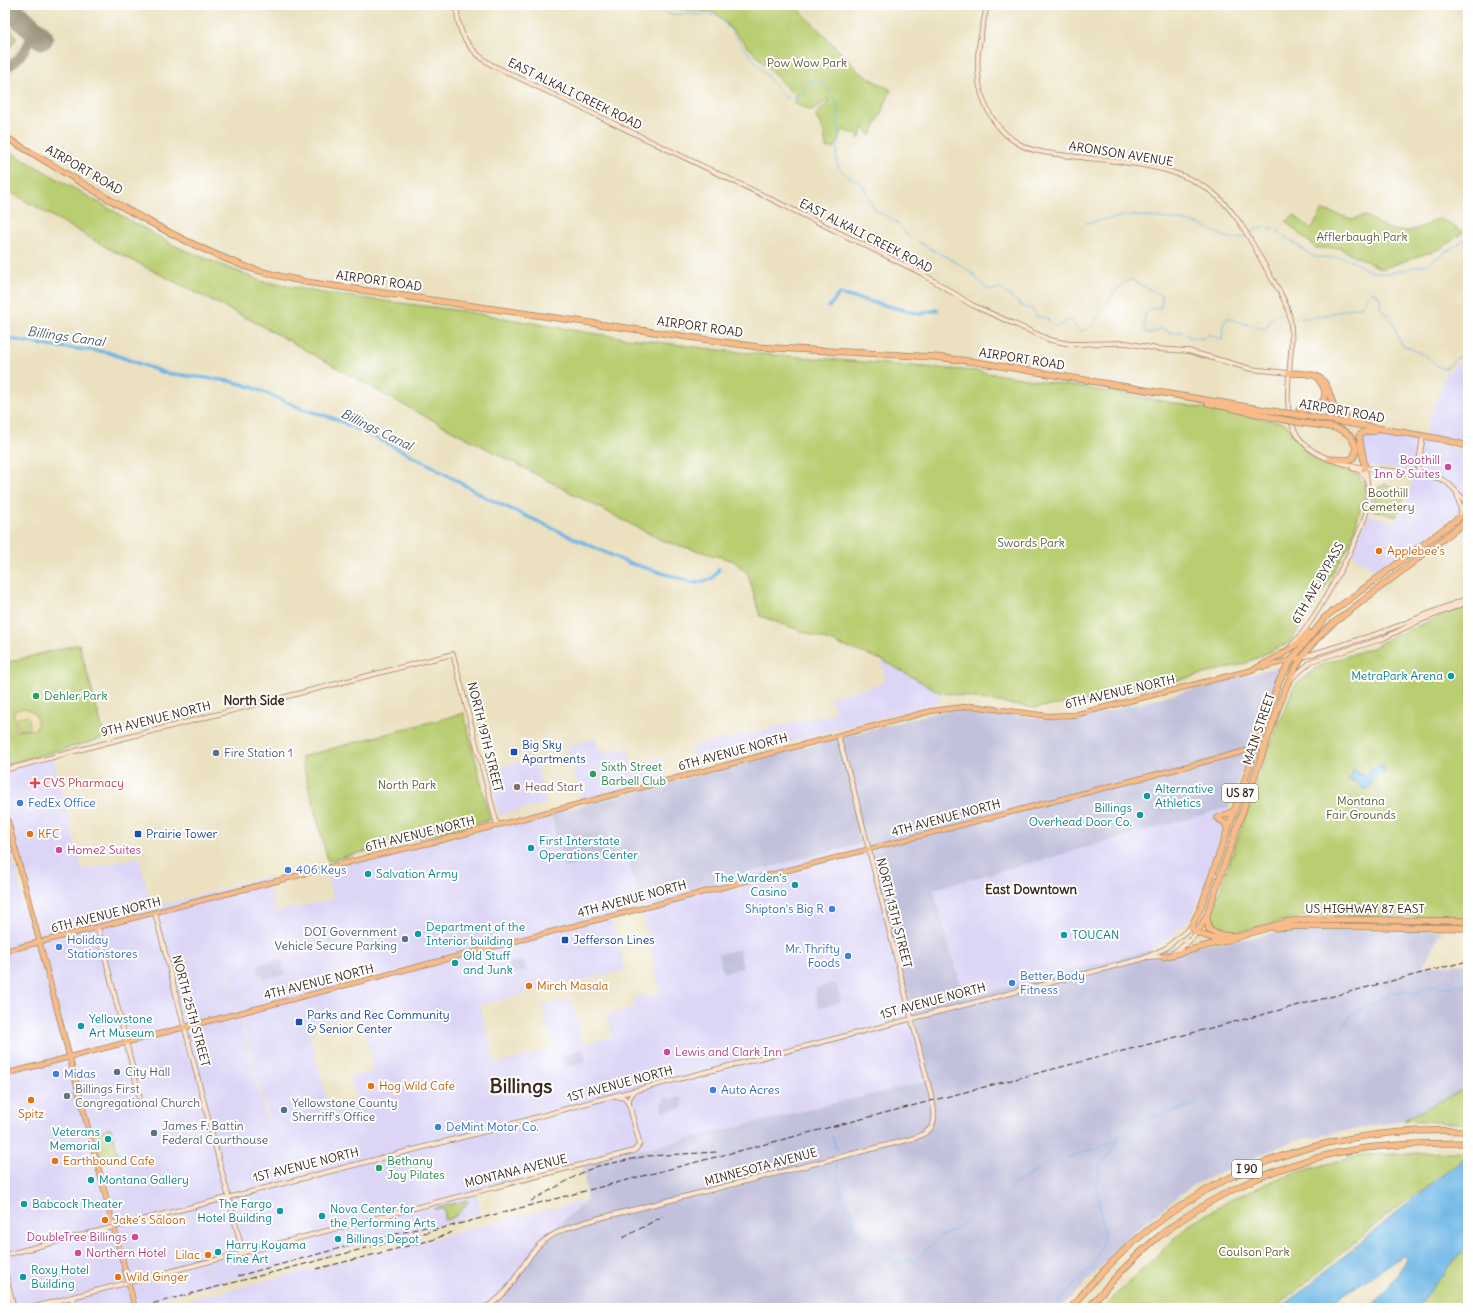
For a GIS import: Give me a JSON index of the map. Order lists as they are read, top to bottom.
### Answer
{
  "streets": {
    "highway": [
      "AIRPORT ROAD",
      "MAIN STREET",
      "US 87",
      "US HIGHWAY 87 EAST",
      "1ST AVENUE NORTH",
      "I 90"
    ],
    "main road": [
      "EAST ALKALI CREEK ROAD",
      "ARONSON AVENUE",
      "6TH AVE BYPASS",
      "6TH AVENUE NORTH",
      "9TH AVENUE NORTH",
      "NORTH 19TH STREET",
      "4TH AVENUE NORTH",
      "NORTH 13TH STREET",
      "NORTH 25TH STREET",
      "MINNESOTA AVENUE",
      "MONTANA AVENUE"
    ]
  },
  "crossings": [
    ["EAST ALKALI CREEK ROAD", "ARONSON AVENUE"],
    ["ARONSON AVENUE", "6TH AVE BYPASS"],
    ["6TH AVE BYPASS", "6TH AVENUE NORTH"],
    ["6TH AVENUE NORTH", "NORTH 19TH STREET"],
    ["6TH AVENUE NORTH", "NORTH 13TH STREET"],
    ["6TH AVENUE NORTH", "NORTH 25TH STREET"],
    ["9TH AVENUE NORTH", "NORTH 19TH STREET"],
    ["MAIN STREET", "US 87"],
    ["MAIN STREET", "4TH AVENUE NORTH"],
    ["MAIN STREET", "1ST AVENUE NORTH"],
    ["4TH AVENUE NORTH", "NORTH 13TH STREET"],
    ["4TH AVENUE NORTH", "NORTH 25TH STREET"],
    ["US HIGHWAY 87 EAST", "1ST AVENUE NORTH"],
    ["NORTH 13TH STREET", "1ST AVENUE NORTH"],
    ["NORTH 13TH STREET", "MINNESOTA AVENUE"],
    ["1ST AVENUE NORTH", "NORTH 25TH STREET"],
    ["NORTH 25TH STREET", "MONTANA AVENUE"]
  ],
  "districts": ["North Side", "East Downtown", "Billings"],
  "water": ["Billings Canal"],
  "parks": [
    "Pow Wow Park",
    "Afflerbaugh Park",
    "Boothill Cemetery",
    "Swords Park",
    "North Park",
    "Montana Fair Grounds",
    "Coulson Park"
  ],
  "places": {
    "other": [
      "Boothill Inn & Suites",
      "Applebee's",
      "MetraPark Arena",
      "Dehler Park",
      "Fire Station 1",
      "Sixth Street Barbell Club",
      "Head Start",
      "Alternative Athletics",
      "FedEx Office",
      "Billings Overhead Door Co.",
      "KFC",
      "First Interstate Operations Center",
      "Home2 Suites",
      "406 Keys",
      "Salvation Army",
      "The Warden's Casino",
      "Shipton's Big R",
      "Department of the Interior building",
      "TOUCAN",
      "DOI Government Vehicle Secure Parking",
      "Holiday Stationstores",
      "Mr. Thrifty Foods",
      "Old Stuff and Junk",
      "Better Body Fitness",
      "Mirch Masala",
      "Yellowstone Art Museum",
      "Lewis and Clark Inn",
      "City Hall",
      "Midas",
      "Hog Wild Cafe",
      "Auto Acres",
      "Billings First Congregational Church",
      "Spitz",
      "Yellowstone County Sherriff's Office",
      "DeMint Motor Co.",
      "James F. Battin Federal Courthouse",
      "Veterans Memorial",
      "Earthbound Cafe",
      "Bethany Joy Pilates",
      "Montana Gallery",
      "Babcock Theater",
      "The Fargo Hotel Building",
      "Nova Center for the Performing Arts",
      "Jake's Saloon",
      "DoubleTree Billings",
      "Billings Depot",
      "Harry Koyama Fine Art",
      "Northern Hotel",
      "Lilac",
      "Roxy Hotel Building",
      "Wild Ginger"
    ],
    "transit": [
      "Big Sky Apartments",
      "Prairie Tower",
      "Jefferson Lines",
      "Parks and Rec Community & Senior Center"
    ],
    "health": ["CVS Pharmacy"]
  }
}
